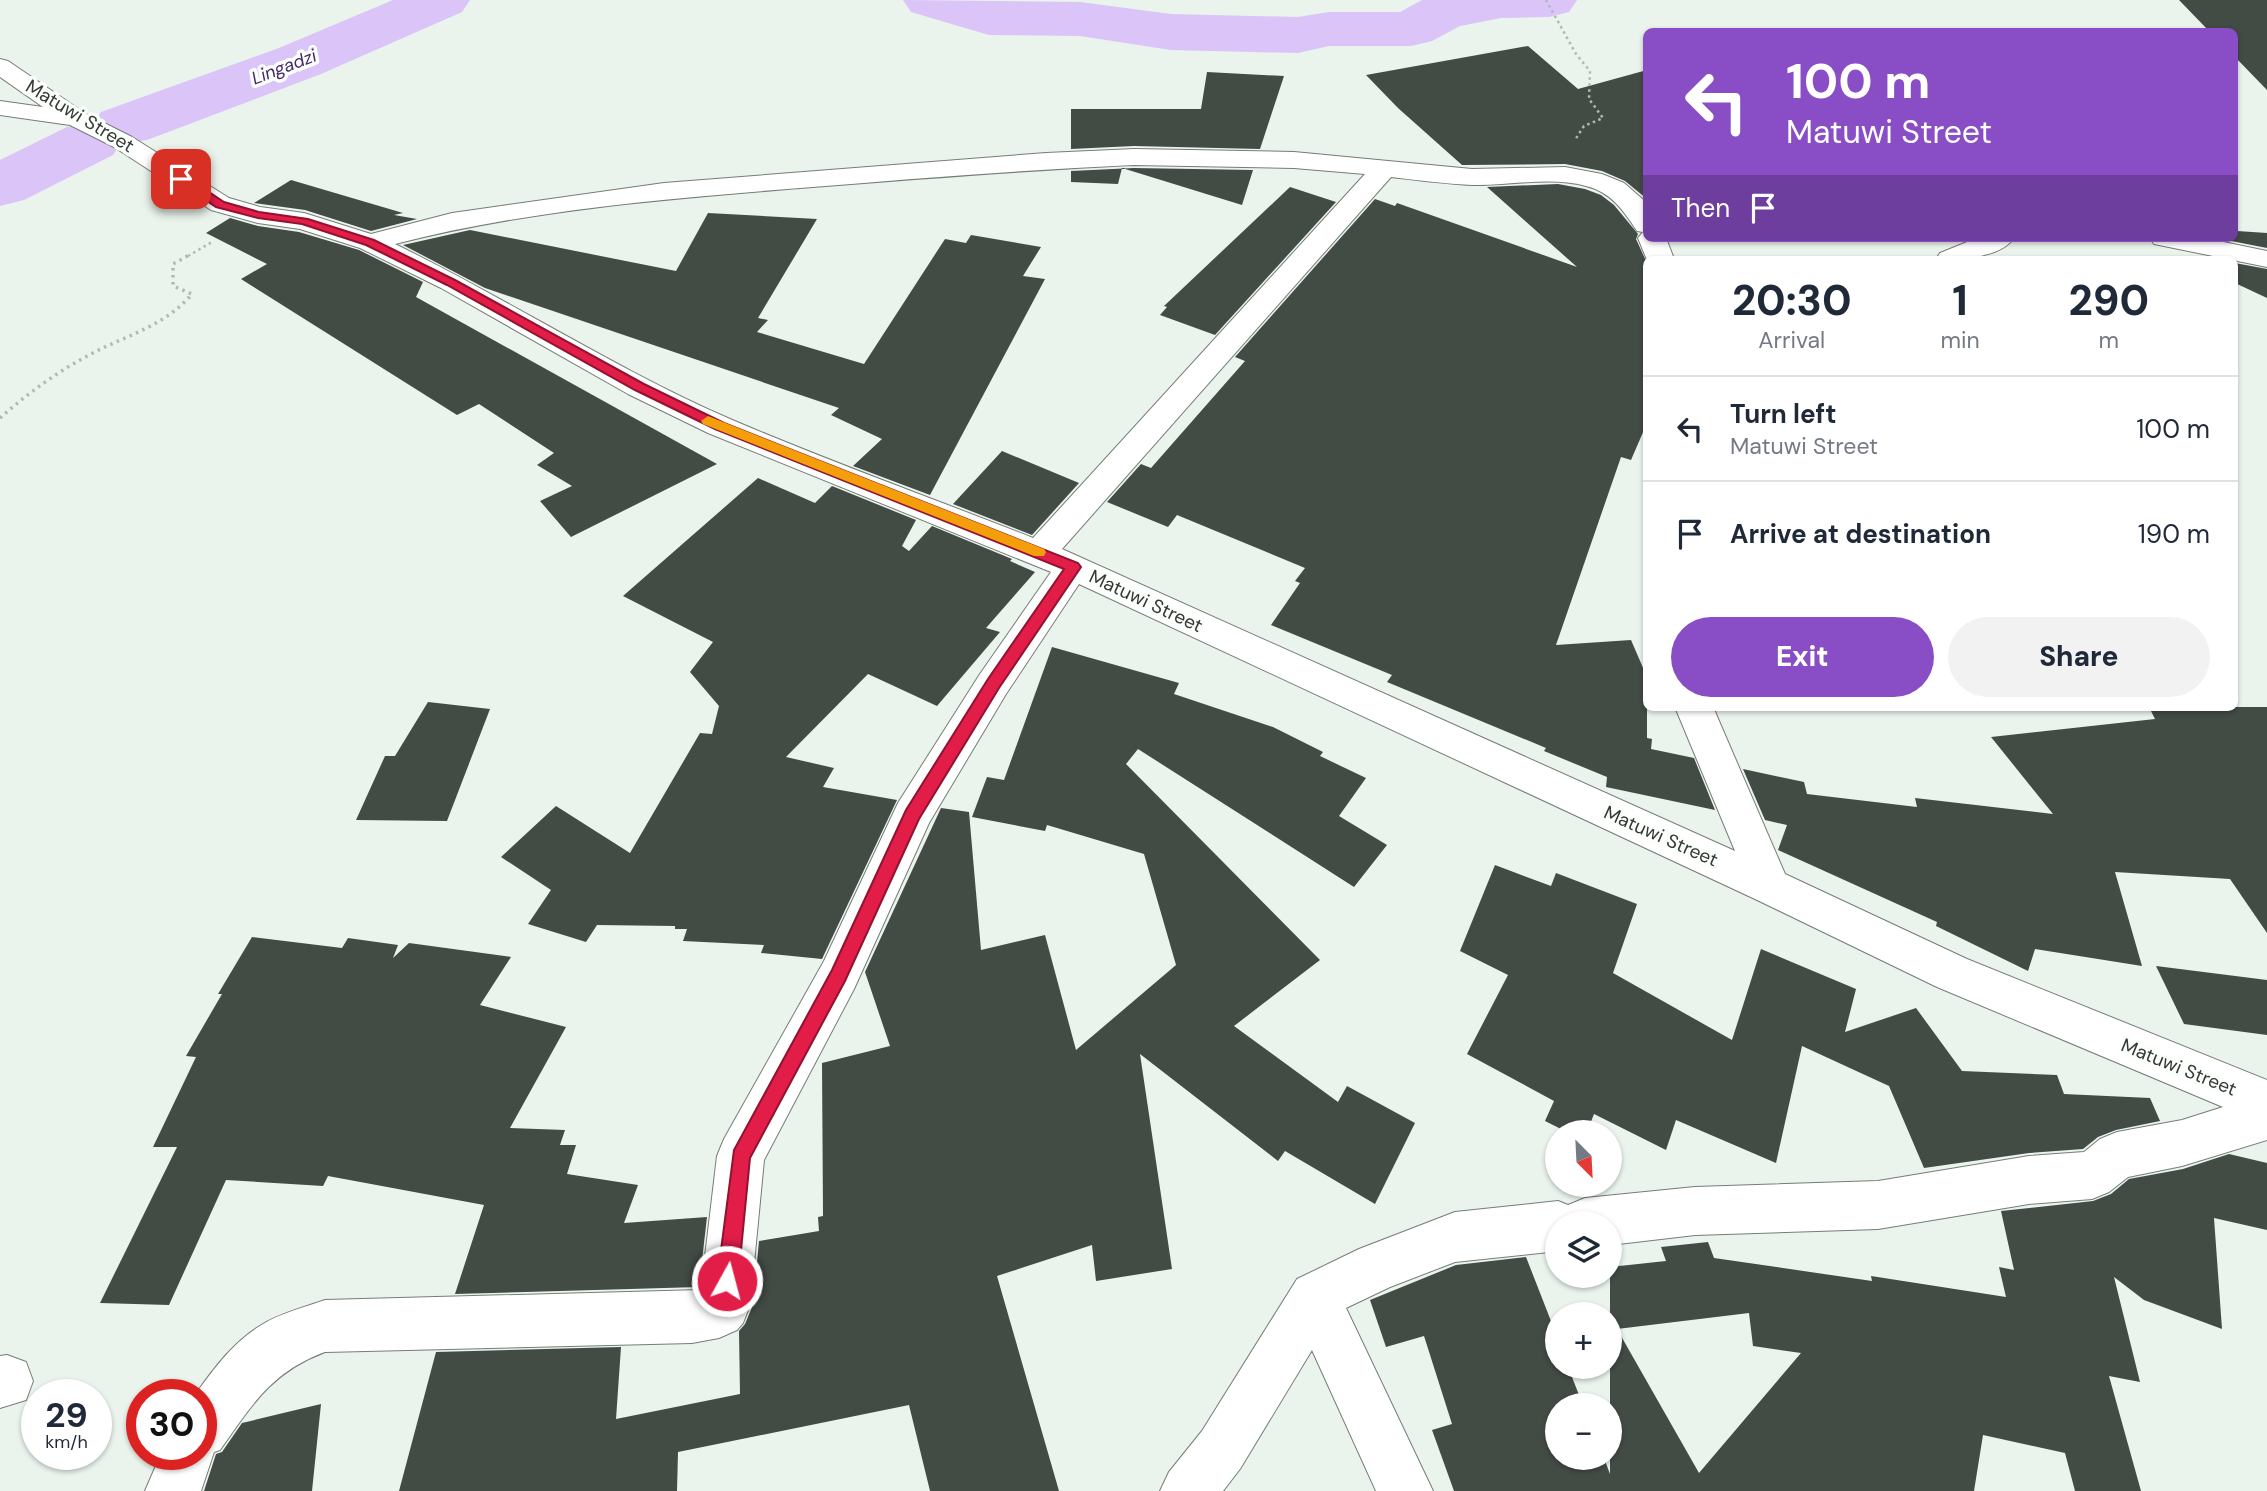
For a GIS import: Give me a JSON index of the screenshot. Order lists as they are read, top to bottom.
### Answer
{
  "streets": {
    "street": ["Matuwi Street"]
  },
  "water": ["Lingadzi"],
  "north": "bottom right",
  "page": {
    "turn": ["100 m", "Matuwi Street"],
    "then": "Then",
    "eta": [
      "20:30",
      "Arrival",
      "1",
      "min",
      "290",
      "m"
    ],
    "list": [
      {
        "name": "Turn left",
        "note": "Matuwi Street",
        "value": "100 m"
      },
      {
        "name": "Arrive at destination",
        "value": "190 m"
      }
    ],
    "buttons": ["Exit", "Share"],
    "map_buttons": ["+", "−"],
    "speed": "29 km/h",
    "limit": "30"
  }
}
